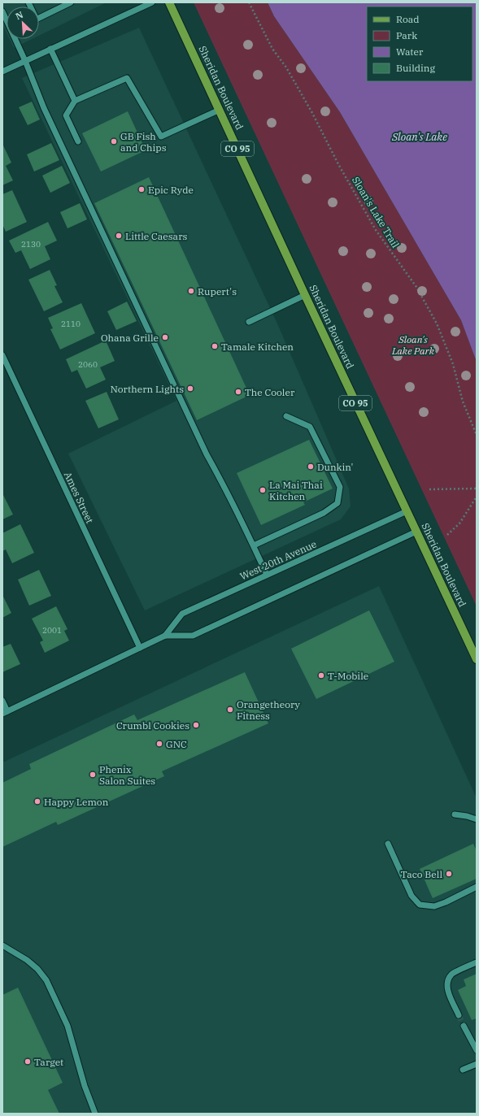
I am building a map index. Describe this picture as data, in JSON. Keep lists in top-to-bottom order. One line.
{"streets":{"main road":["Sheridan Boulevard","CO 95"],"street":["Ames Street","West 20th Avenue"],"path":["Sloan's Lake Trail"]},"crossings":[["Sheridan Boulevard","West 20th Avenue"],["Ames Street","West 20th Avenue"]],"water":["Sloan's Lake"],"parks":["Sloan's Lake Park"],"places":["GB Fish and Chips","Epic Ryde","Little Caesars","Rupert's","Ohana Grille","Tamale Kitchen","Northern Lights","The Cooler","Dunkin'","La Mai Thai Kitchen","T-Mobile","Orangetheory Fitness","Crumbl Cookies","GNC","Phenix Salon Suites","Happy Lemon","Taco Bell","Target"],"house_numbers":["2130","2110","2060","2001"],"legend":["Road","Park","Water","Building"],"north":"top left"}
